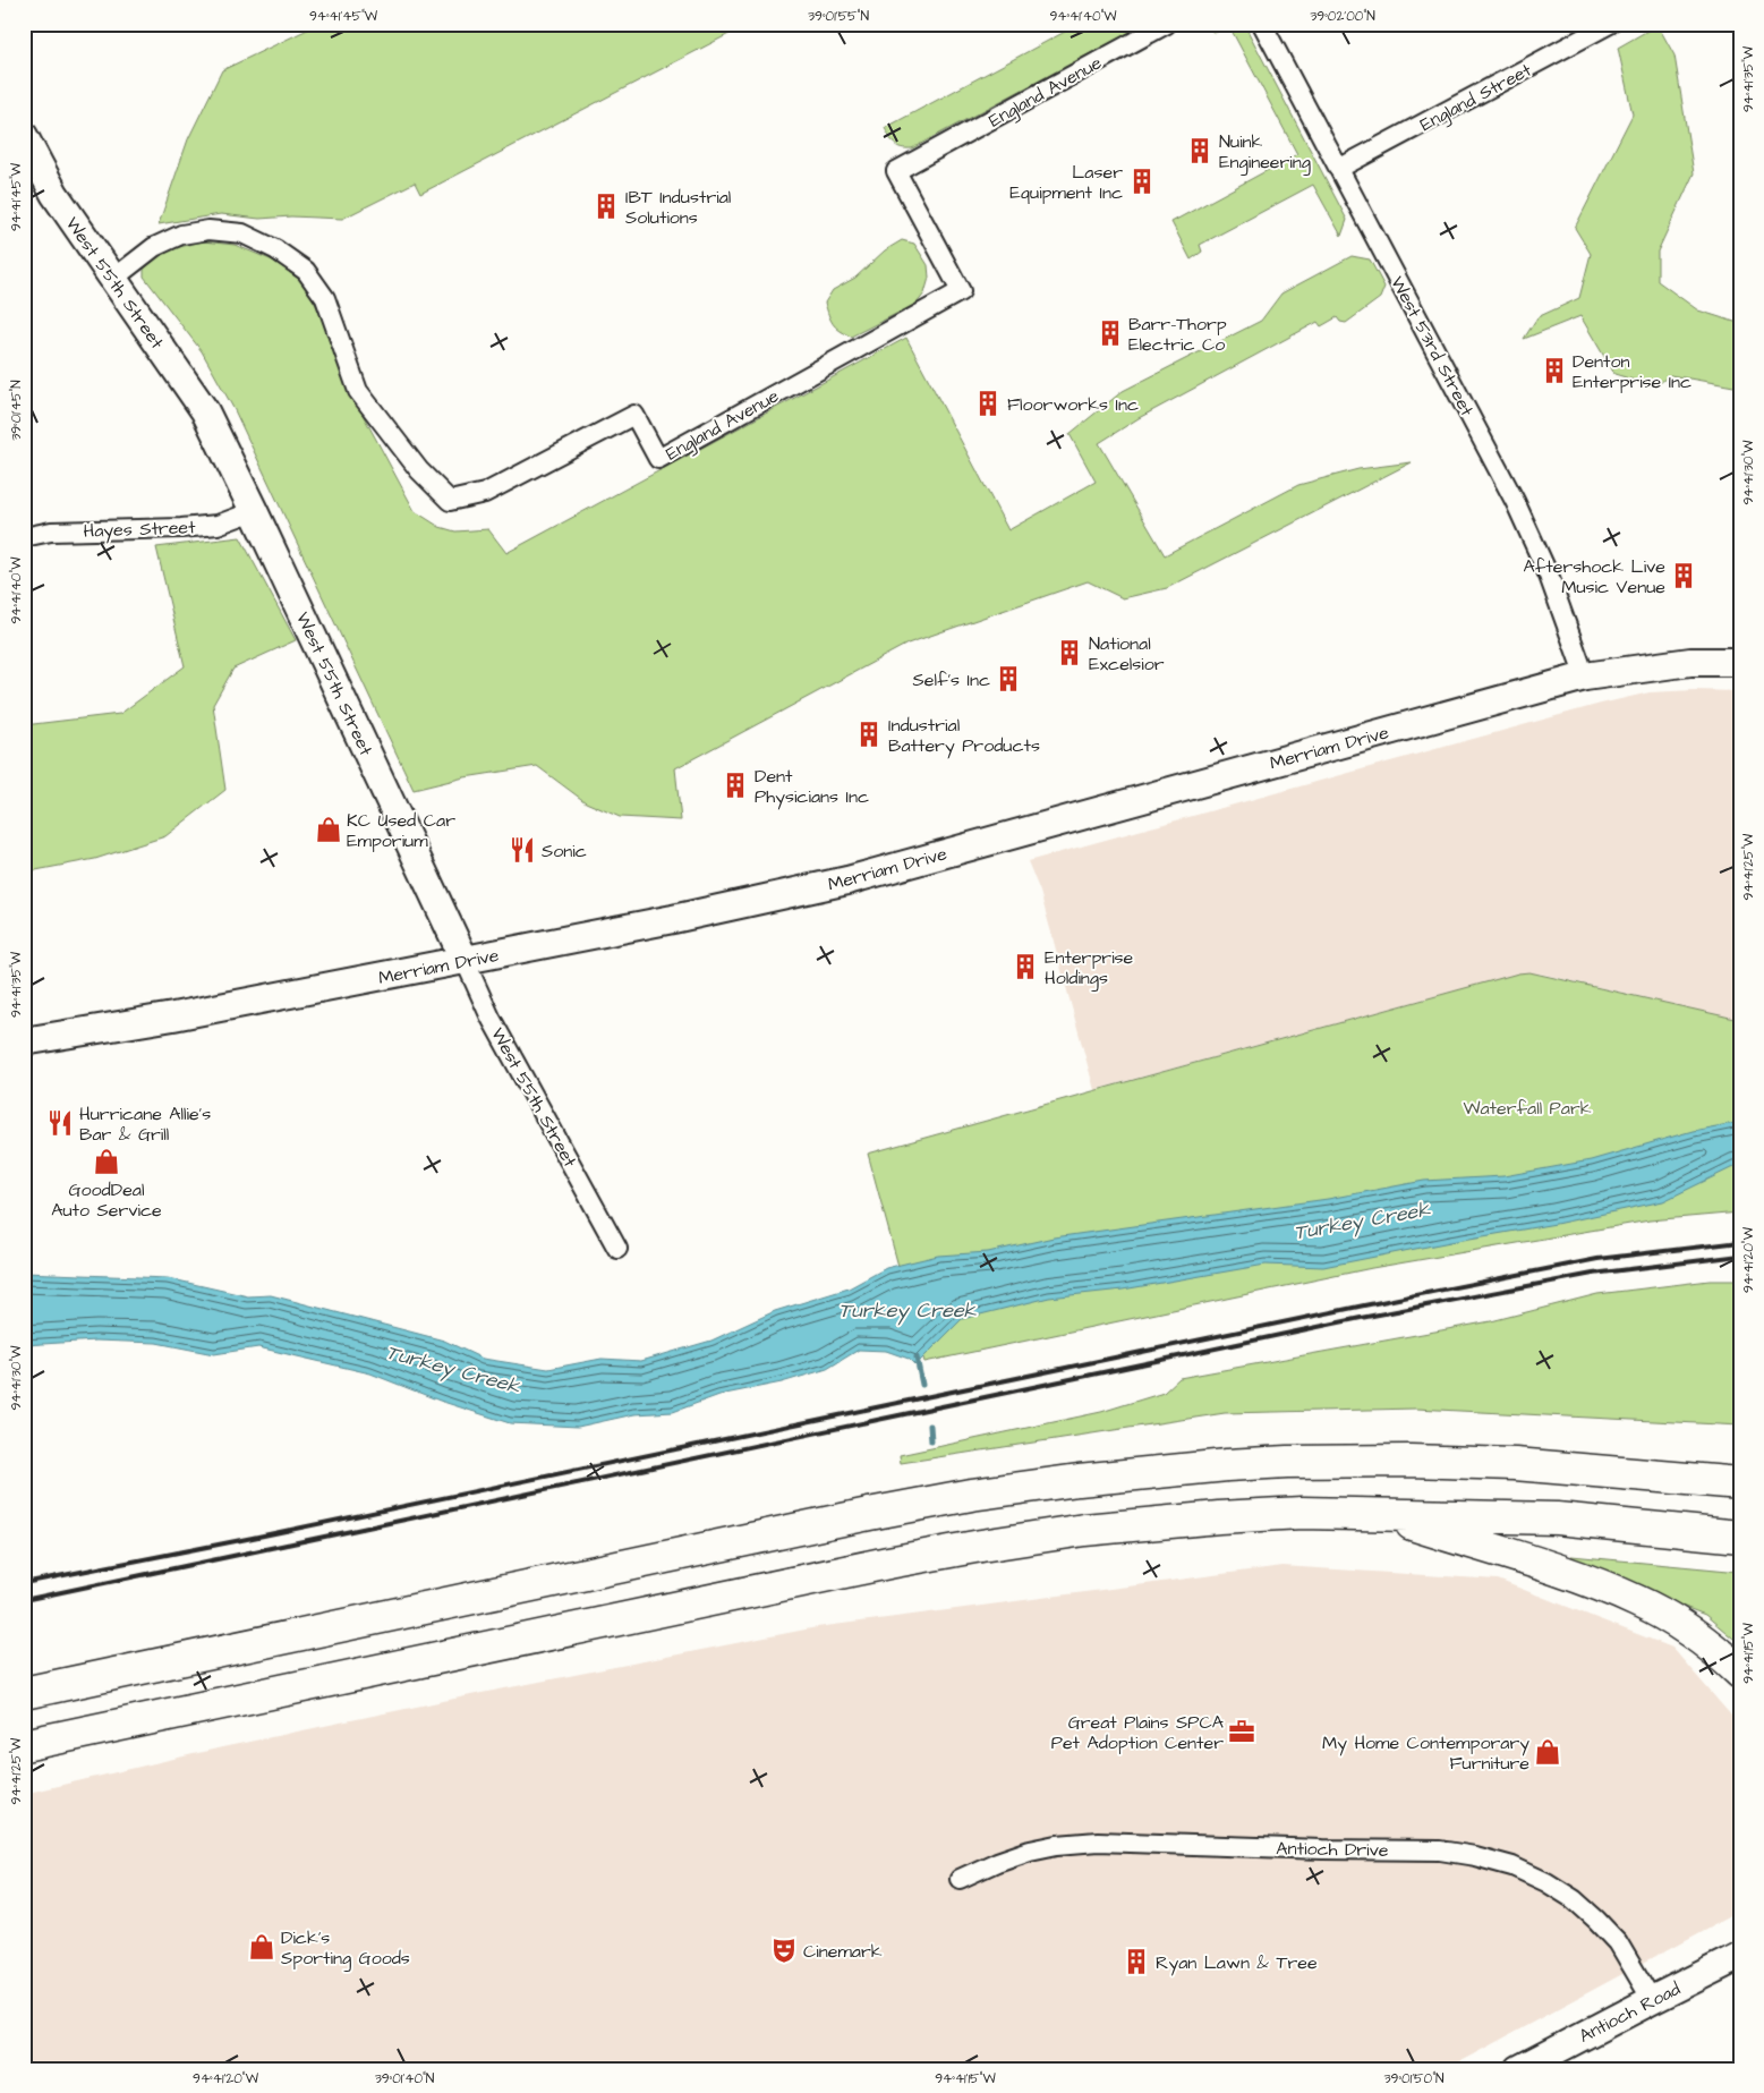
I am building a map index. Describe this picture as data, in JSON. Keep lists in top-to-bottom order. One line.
{"streets":{"main road":["West 55th Street","Merriam Drive","Antioch Road"],"street":["England Avenue","England Street","West 53rd Street","Hayes Street","Antioch Drive"]},"crossings":[["England Avenue","West 55th Street"],["England Street","West 53rd Street"],["West 55th Street","Hayes Street"],["West 55th Street","Merriam Drive"],["West 53rd Street","Merriam Drive"],["Antioch Drive","Antioch Road"]],"water":["Turkey Creek"],"parks":["Waterfall Park"],"places":{"building":["Nuink Engineering","Laser Equipment Inc","IBT Industrial Solutions","Barr-Thorp Electric Co","Denton Enterprise Inc","Floorworks Inc","Aftershock Live Music Venue","National Excelsior","Self's Inc","Industrial Battery Products","Dent Physicians Inc","Enterprise Holdings","Ryan Lawn & Tree"],"shop":["KC Used Car Emporium","GoodDeal Auto Service","My Home Contemporary Furniture","Dick's Sporting Goods"],"restaurant":["Sonic","Hurricane Allie's Bar & Grill"],"office":["Great Plains SPCA Pet Adoption Center"],"theatre":["Cinemark"]},"coordinates":["94°41'45\"W","39°01'55\"N","94°41'40\"W","39°02'00\"N","94°41'35\"W","39°01'45\"N","94°41'30\"W","94°41'25\"W","94°41'20\"W","94°41'15\"W","39°01'40\"N","39°01'50\"N"]}
